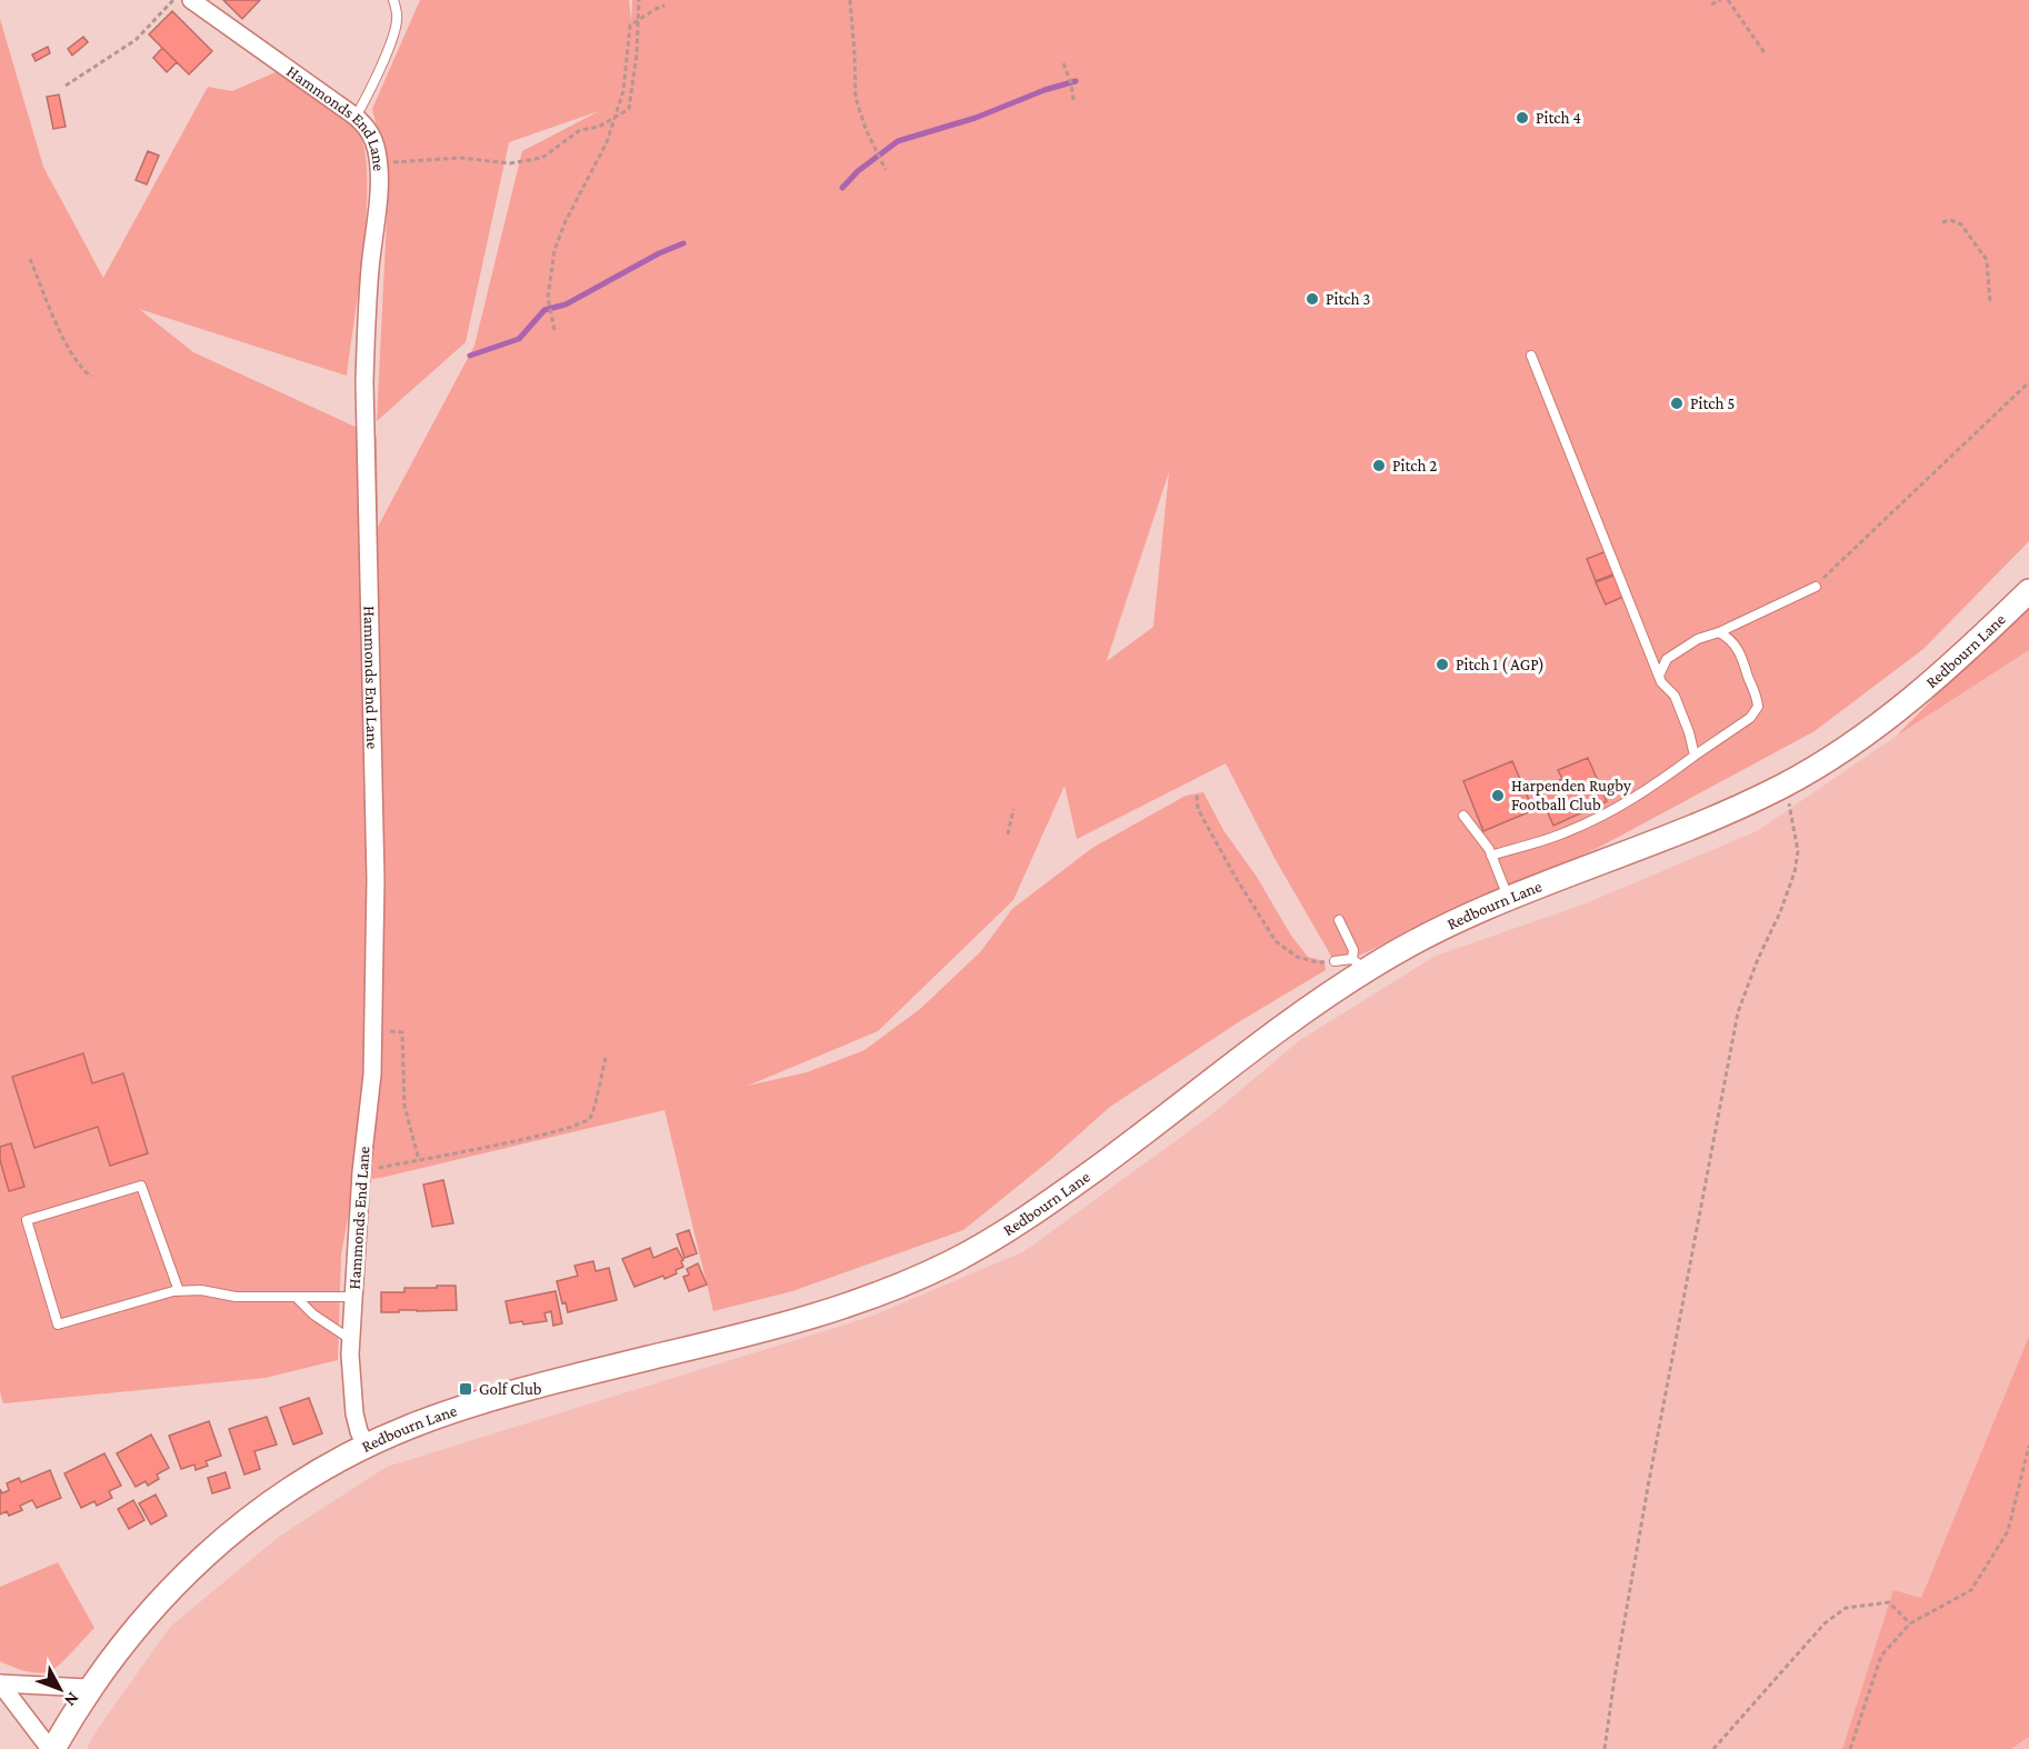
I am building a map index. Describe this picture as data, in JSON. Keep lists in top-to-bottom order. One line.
{"streets":{"main road":["Redbourn Lane"],"street":["Hammonds End Lane"]},"crossings":[["Hammonds End Lane","Redbourn Lane"]],"places":{"other":["Pitch 4","Pitch 3","Pitch 5","Pitch 2","Pitch 1 ( AGP)","Harpenden Rugby Football Club"],"transit":["Golf Club"]},"north":"bottom right"}
